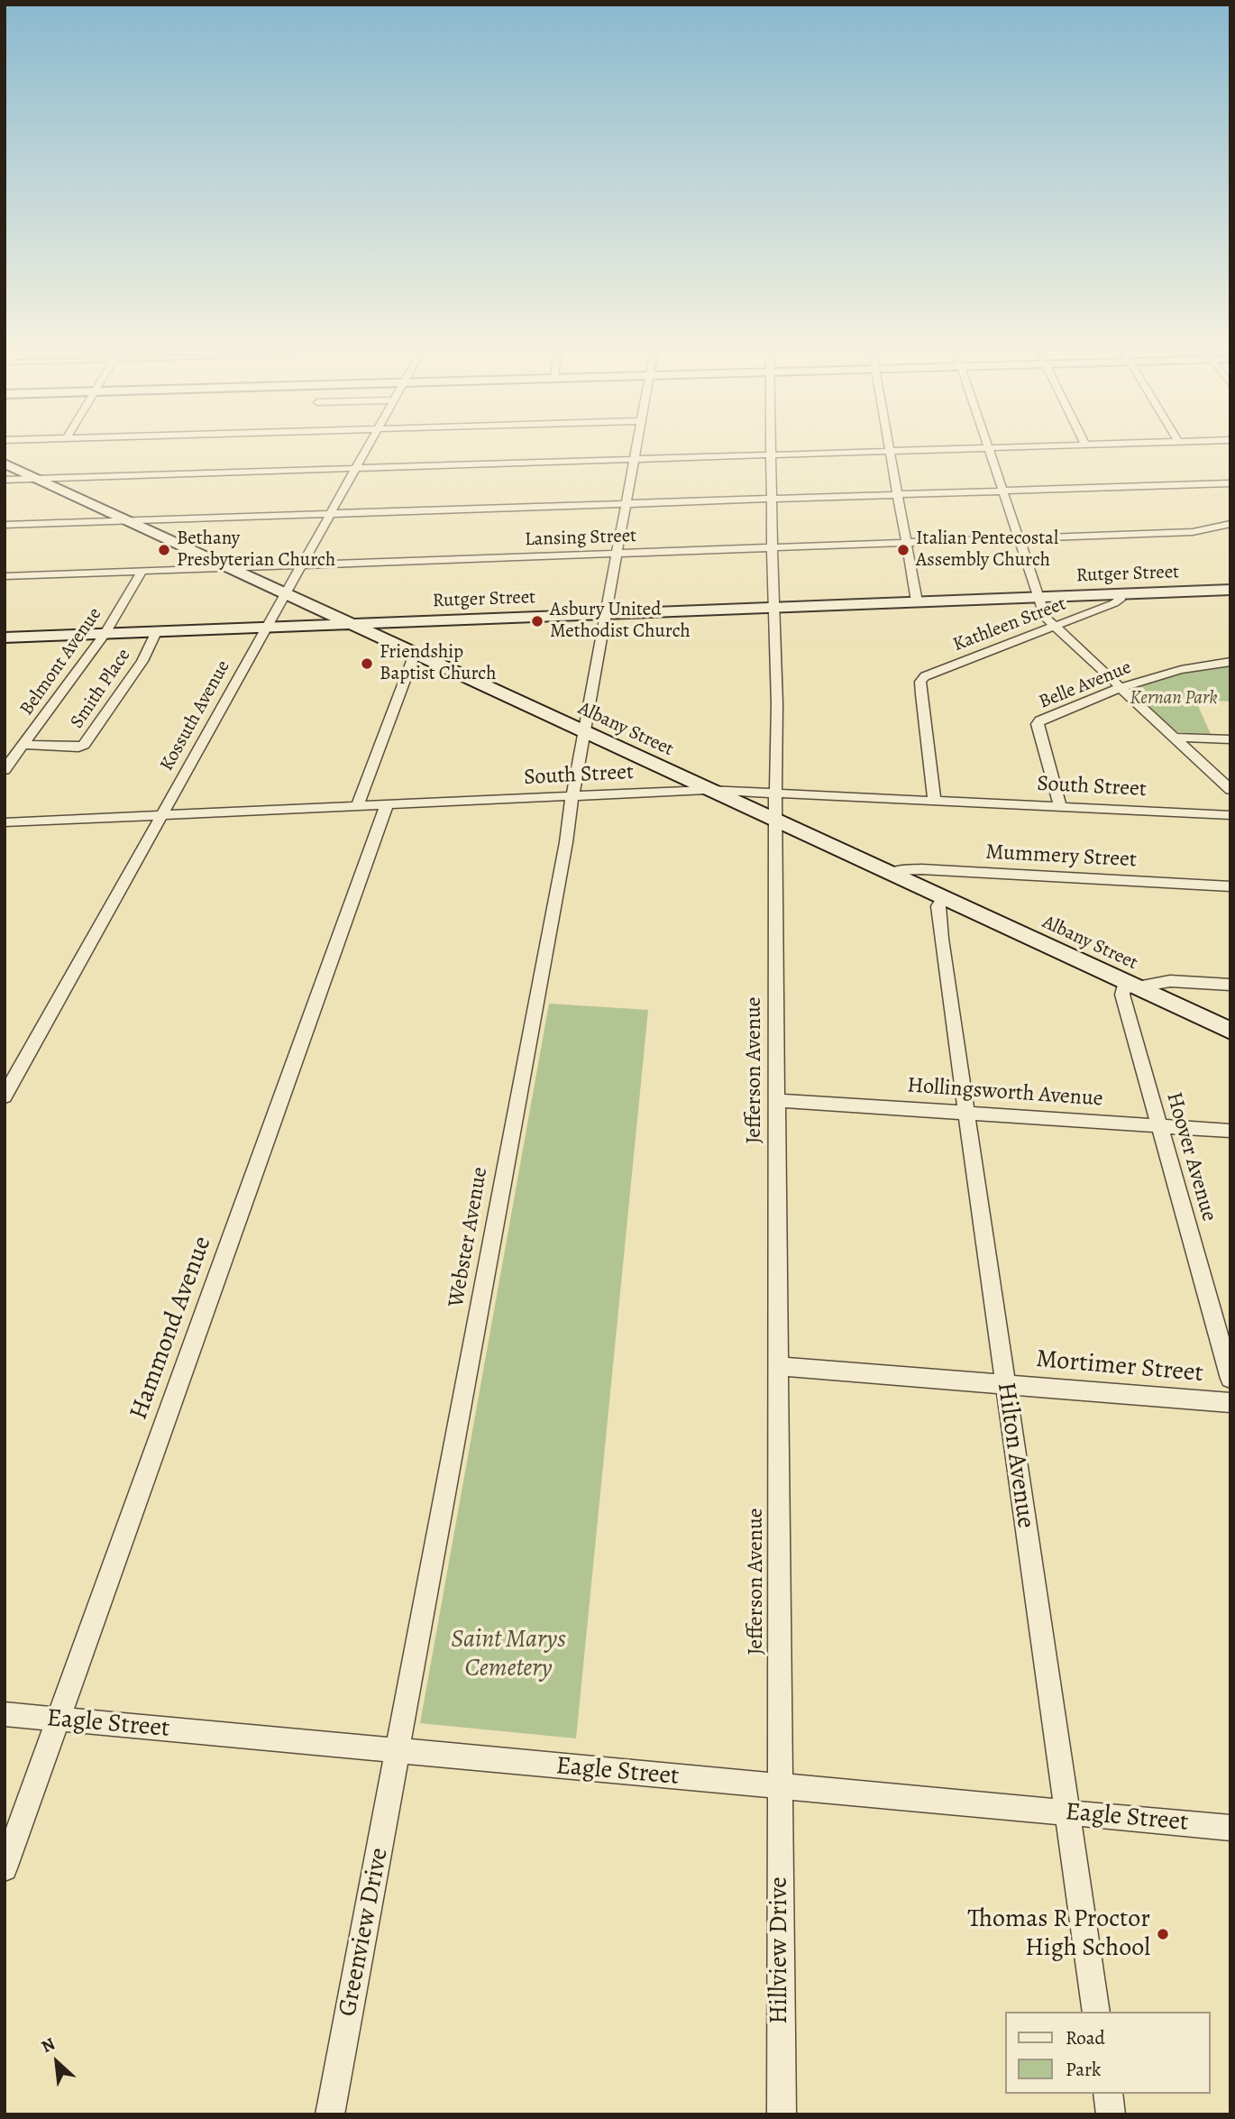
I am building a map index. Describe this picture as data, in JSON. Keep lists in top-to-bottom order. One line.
{"streets":{"street":["Lansing Street","Rutger Street","Kathleen Street","Belmont Avenue","Belle Avenue","Smith Place","Kossuth Avenue","Albany Street","South Street","Mummery Street","Jefferson Avenue","Hollingsworth Avenue","Hoover Avenue","Webster Avenue","Hammond Avenue","Mortimer Street","Hilton Avenue","Eagle Street","Greenview Drive","Hillview Drive"]},"crossings":[["Lansing Street","Belmont Avenue"],["Lansing Street","Kossuth Avenue"],["Lansing Street","Albany Street"],["Lansing Street","Jefferson Avenue"],["Lansing Street","Webster Avenue"],["Rutger Street","Kathleen Street"],["Rutger Street","Belmont Avenue"],["Rutger Street","Smith Place"],["Rutger Street","Kossuth Avenue"],["Rutger Street","Albany Street"],["Rutger Street","Jefferson Avenue"],["Rutger Street","Webster Avenue"],["Kathleen Street","South Street"],["Belmont Avenue","Smith Place"],["Belle Avenue","South Street"],["Kossuth Avenue","Albany Street"],["Kossuth Avenue","South Street"],["Albany Street","South Street"],["Albany Street","Mummery Street"],["Albany Street","Jefferson Avenue"],["Albany Street","Hoover Avenue"],["Albany Street","Webster Avenue"],["Albany Street","Hilton Avenue"],["South Street","Jefferson Avenue"],["South Street","Webster Avenue"],["South Street","Hammond Avenue"],["Jefferson Avenue","Hollingsworth Avenue"],["Jefferson Avenue","Mortimer Street"],["Jefferson Avenue","Eagle Street"],["Jefferson Avenue","Hillview Drive"],["Hollingsworth Avenue","Hoover Avenue"],["Hollingsworth Avenue","Hilton Avenue"],["Webster Avenue","Eagle Street"],["Webster Avenue","Greenview Drive"],["Hammond Avenue","Eagle Street"],["Mortimer Street","Hilton Avenue"],["Hilton Avenue","Eagle Street"],["Eagle Street","Greenview Drive"],["Eagle Street","Hillview Drive"]],"parks":["Kernan Park","Saint Marys Cemetery"],"places":["Bethany Presbyterian Church","Italian Pentecostal Assembly Church","Asbury United Methodist Church","Friendship Baptist Church","Thomas R Proctor High School"],"legend":["Road","Park"],"north":"top left"}
